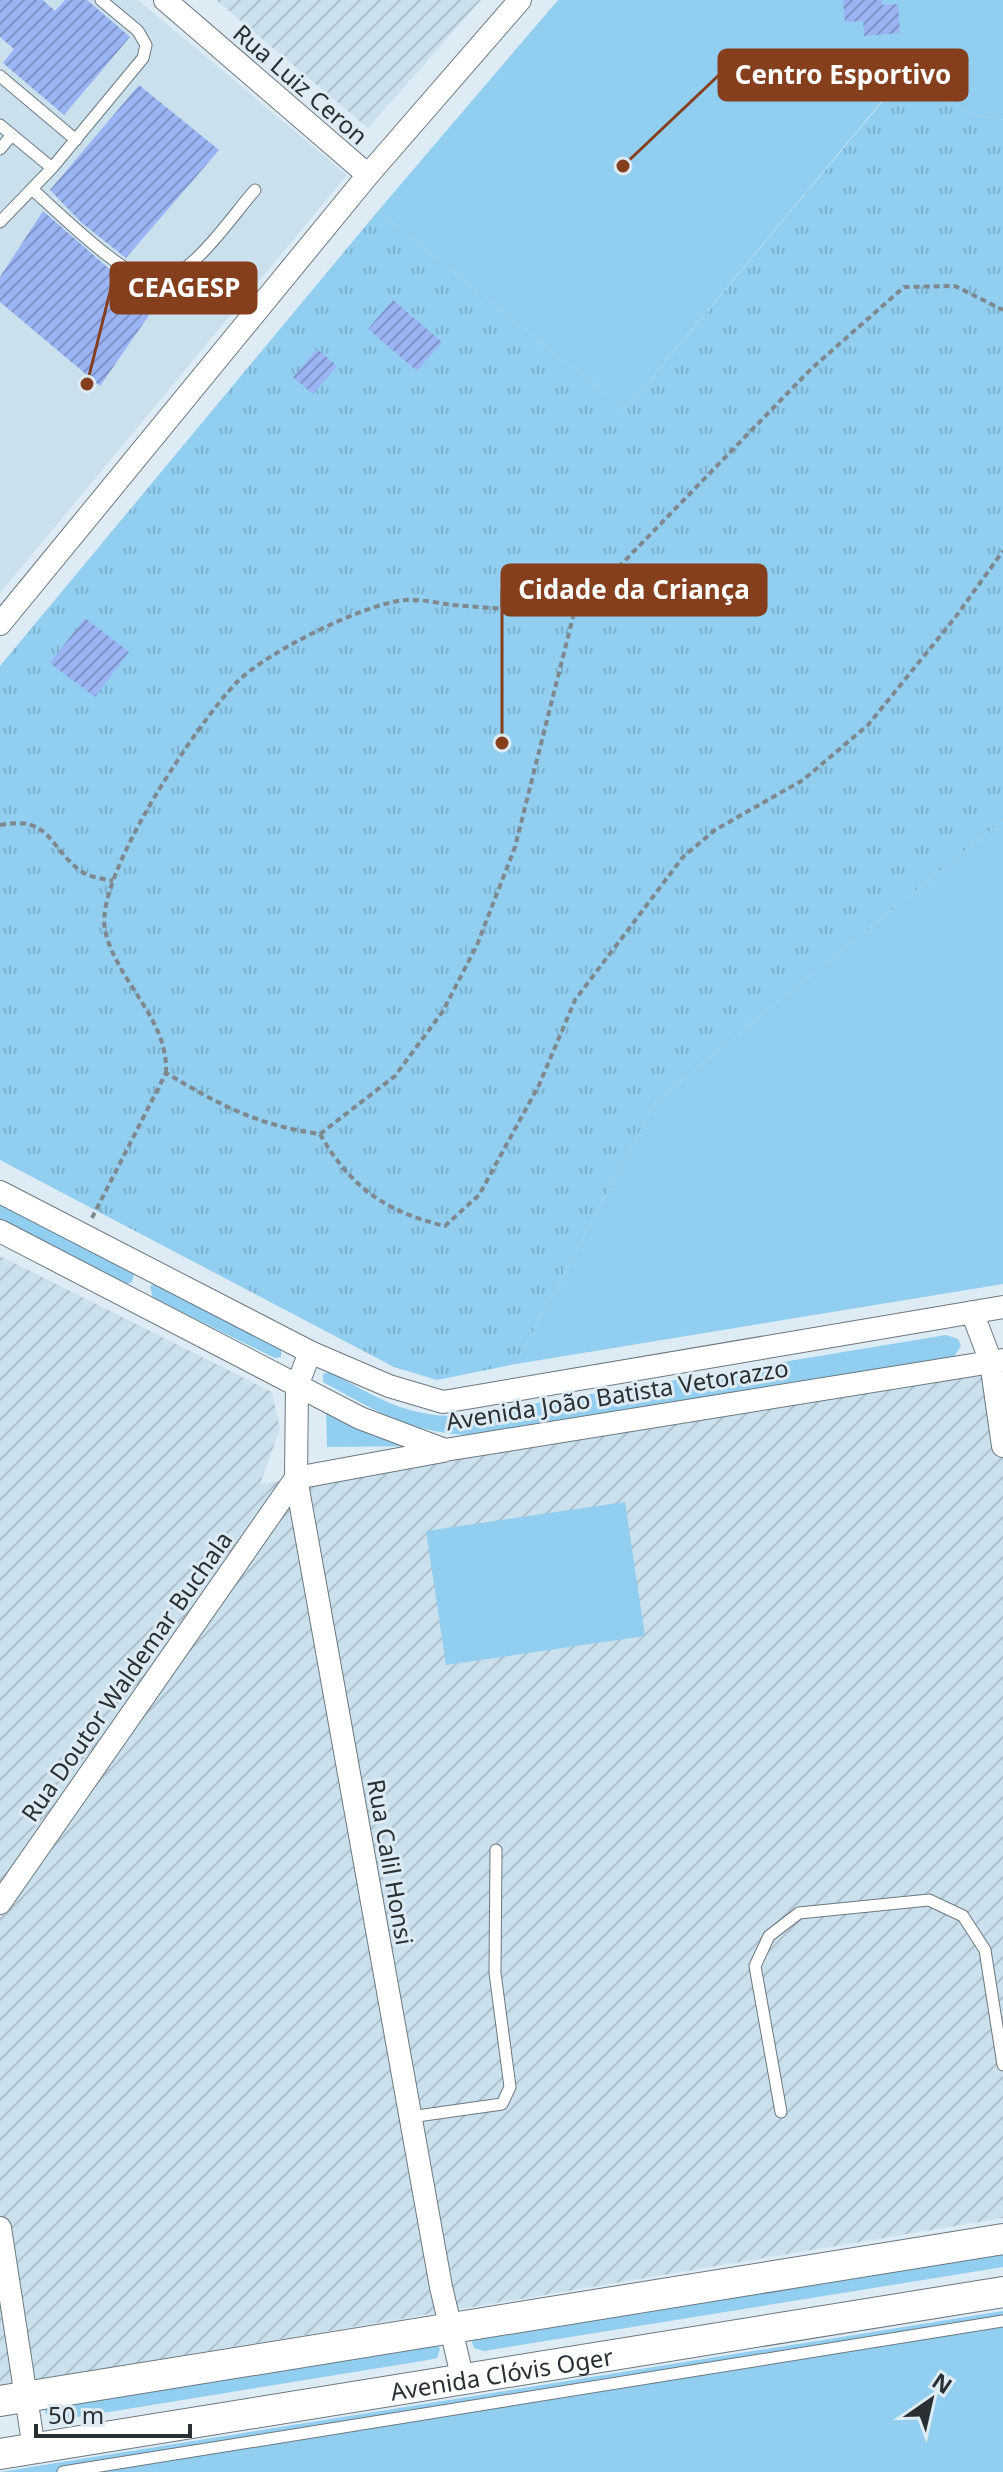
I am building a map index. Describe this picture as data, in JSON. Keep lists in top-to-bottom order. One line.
{"streets":{"main road":["Avenida Clóvis Oger"],"street":["Rua Luiz Ceron","Avenida João Batista Vetorazzo","Rua Doutor Waldemar Buchala","Rua Calil Honsi"]},"crossings":[["Avenida João Batista Vetorazzo","Rua Calil Honsi"],["Rua Doutor Waldemar Buchala","Rua Calil Honsi"],["Rua Calil Honsi","Avenida Clóvis Oger"]],"places":["Centro Esportivo","CEAGESP","Cidade da Criança"],"scale_bar":"50 m","north":"top right"}
